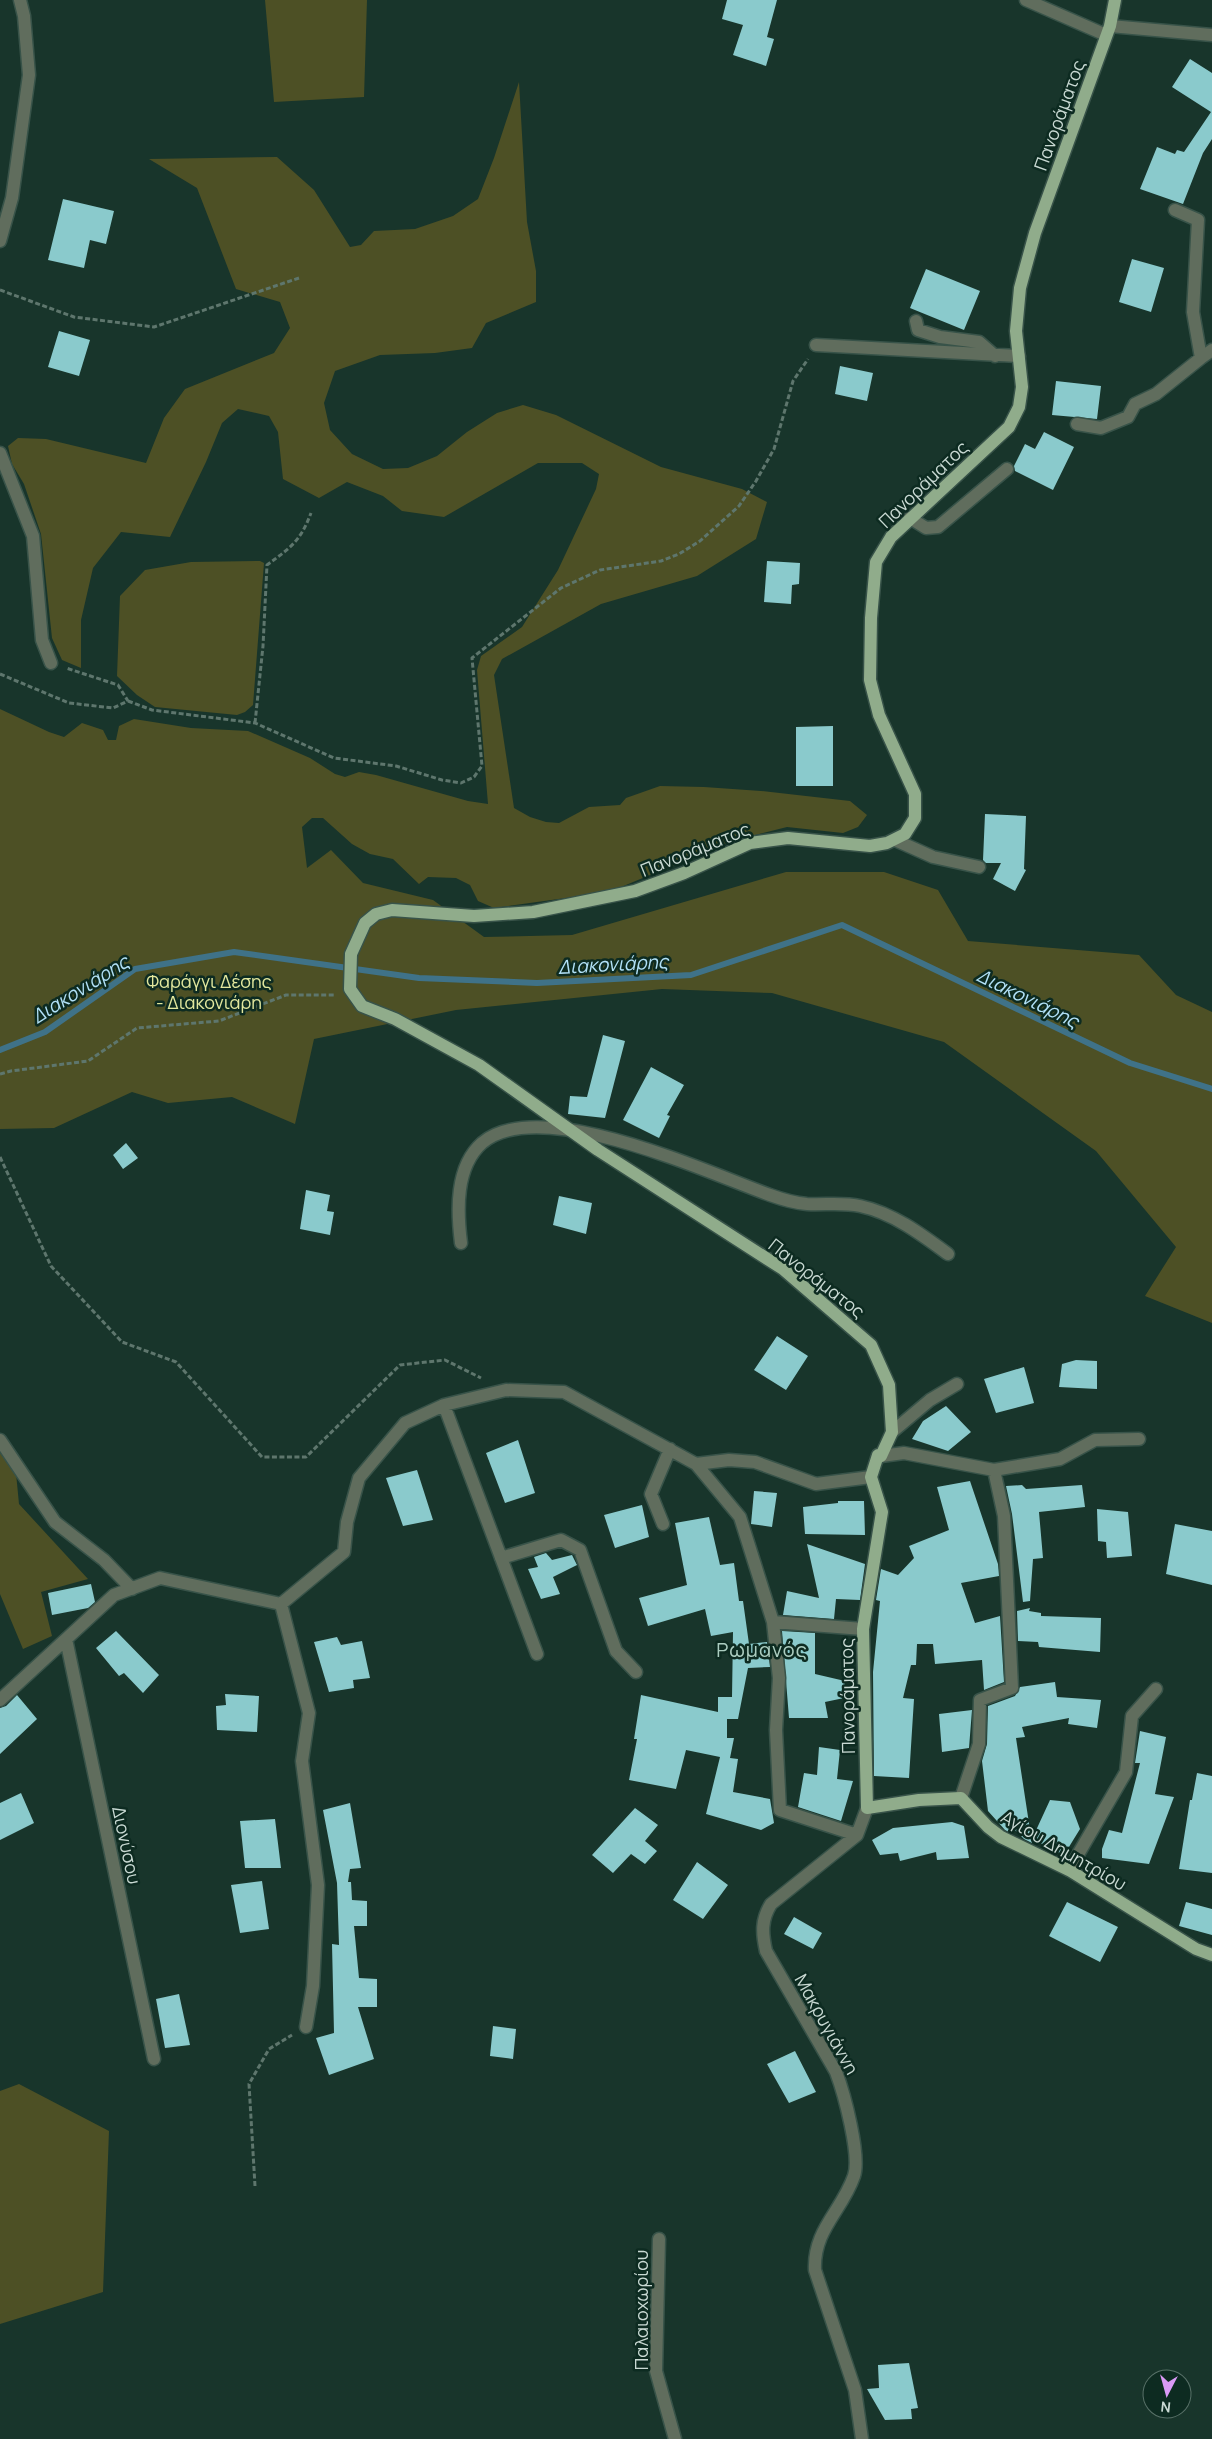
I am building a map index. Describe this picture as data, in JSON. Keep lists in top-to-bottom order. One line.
{"streets":{"main road":["Πανοράματος","Αγίου Δημητρίου"],"street":["Διονύσου","Μακρυγιάννη","Παλαιοχωρίου"]},"districts":["Ρωμανός"],"water":["Διακονιάρης"],"parks":["Φαράγγι Δέσης - Διακονιάρη"],"north":"bottom"}
